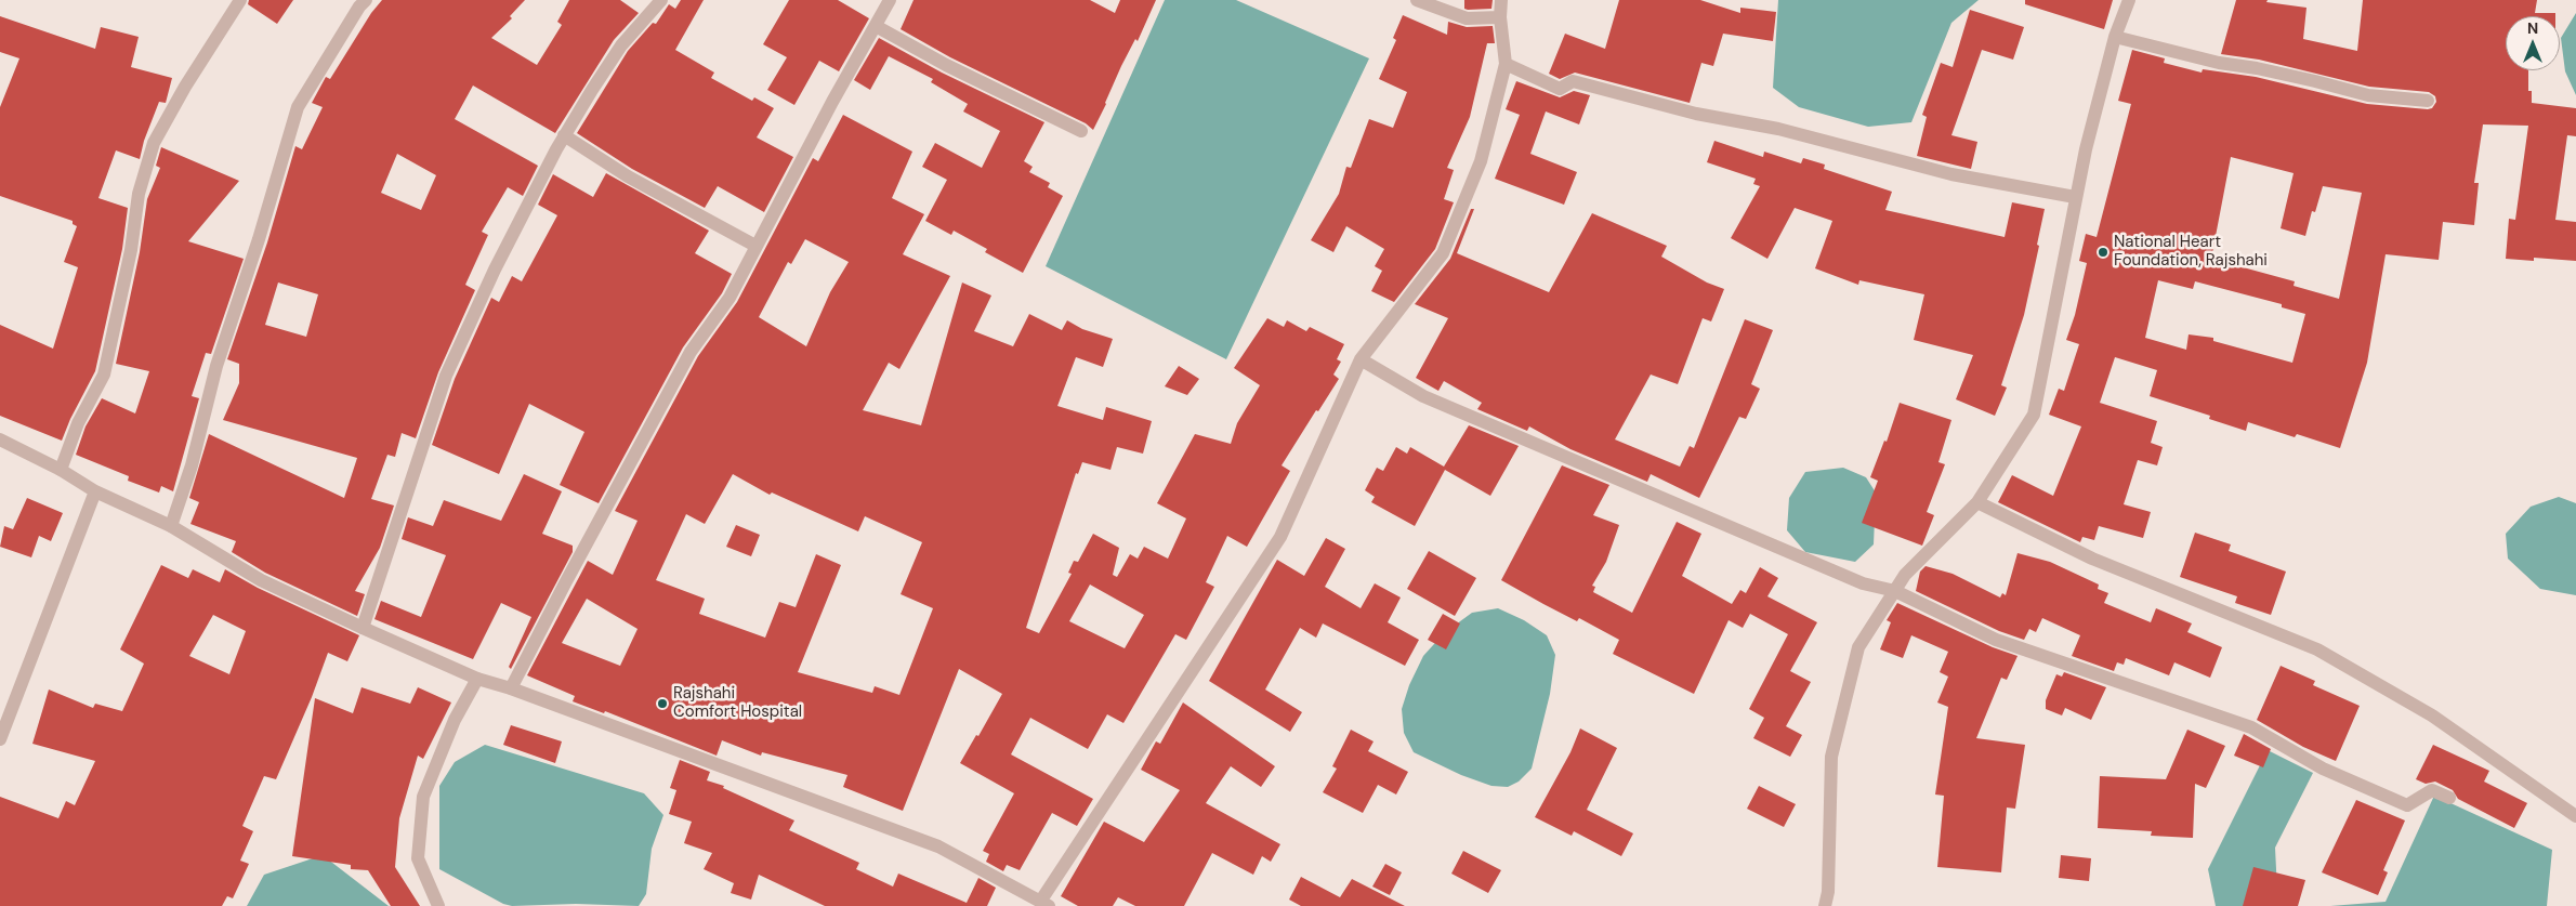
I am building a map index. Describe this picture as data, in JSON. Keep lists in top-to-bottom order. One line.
{"places":["National Heart Foundation, Rajshahi","Rajshahi Comfort Hospital"],"north":"top"}
